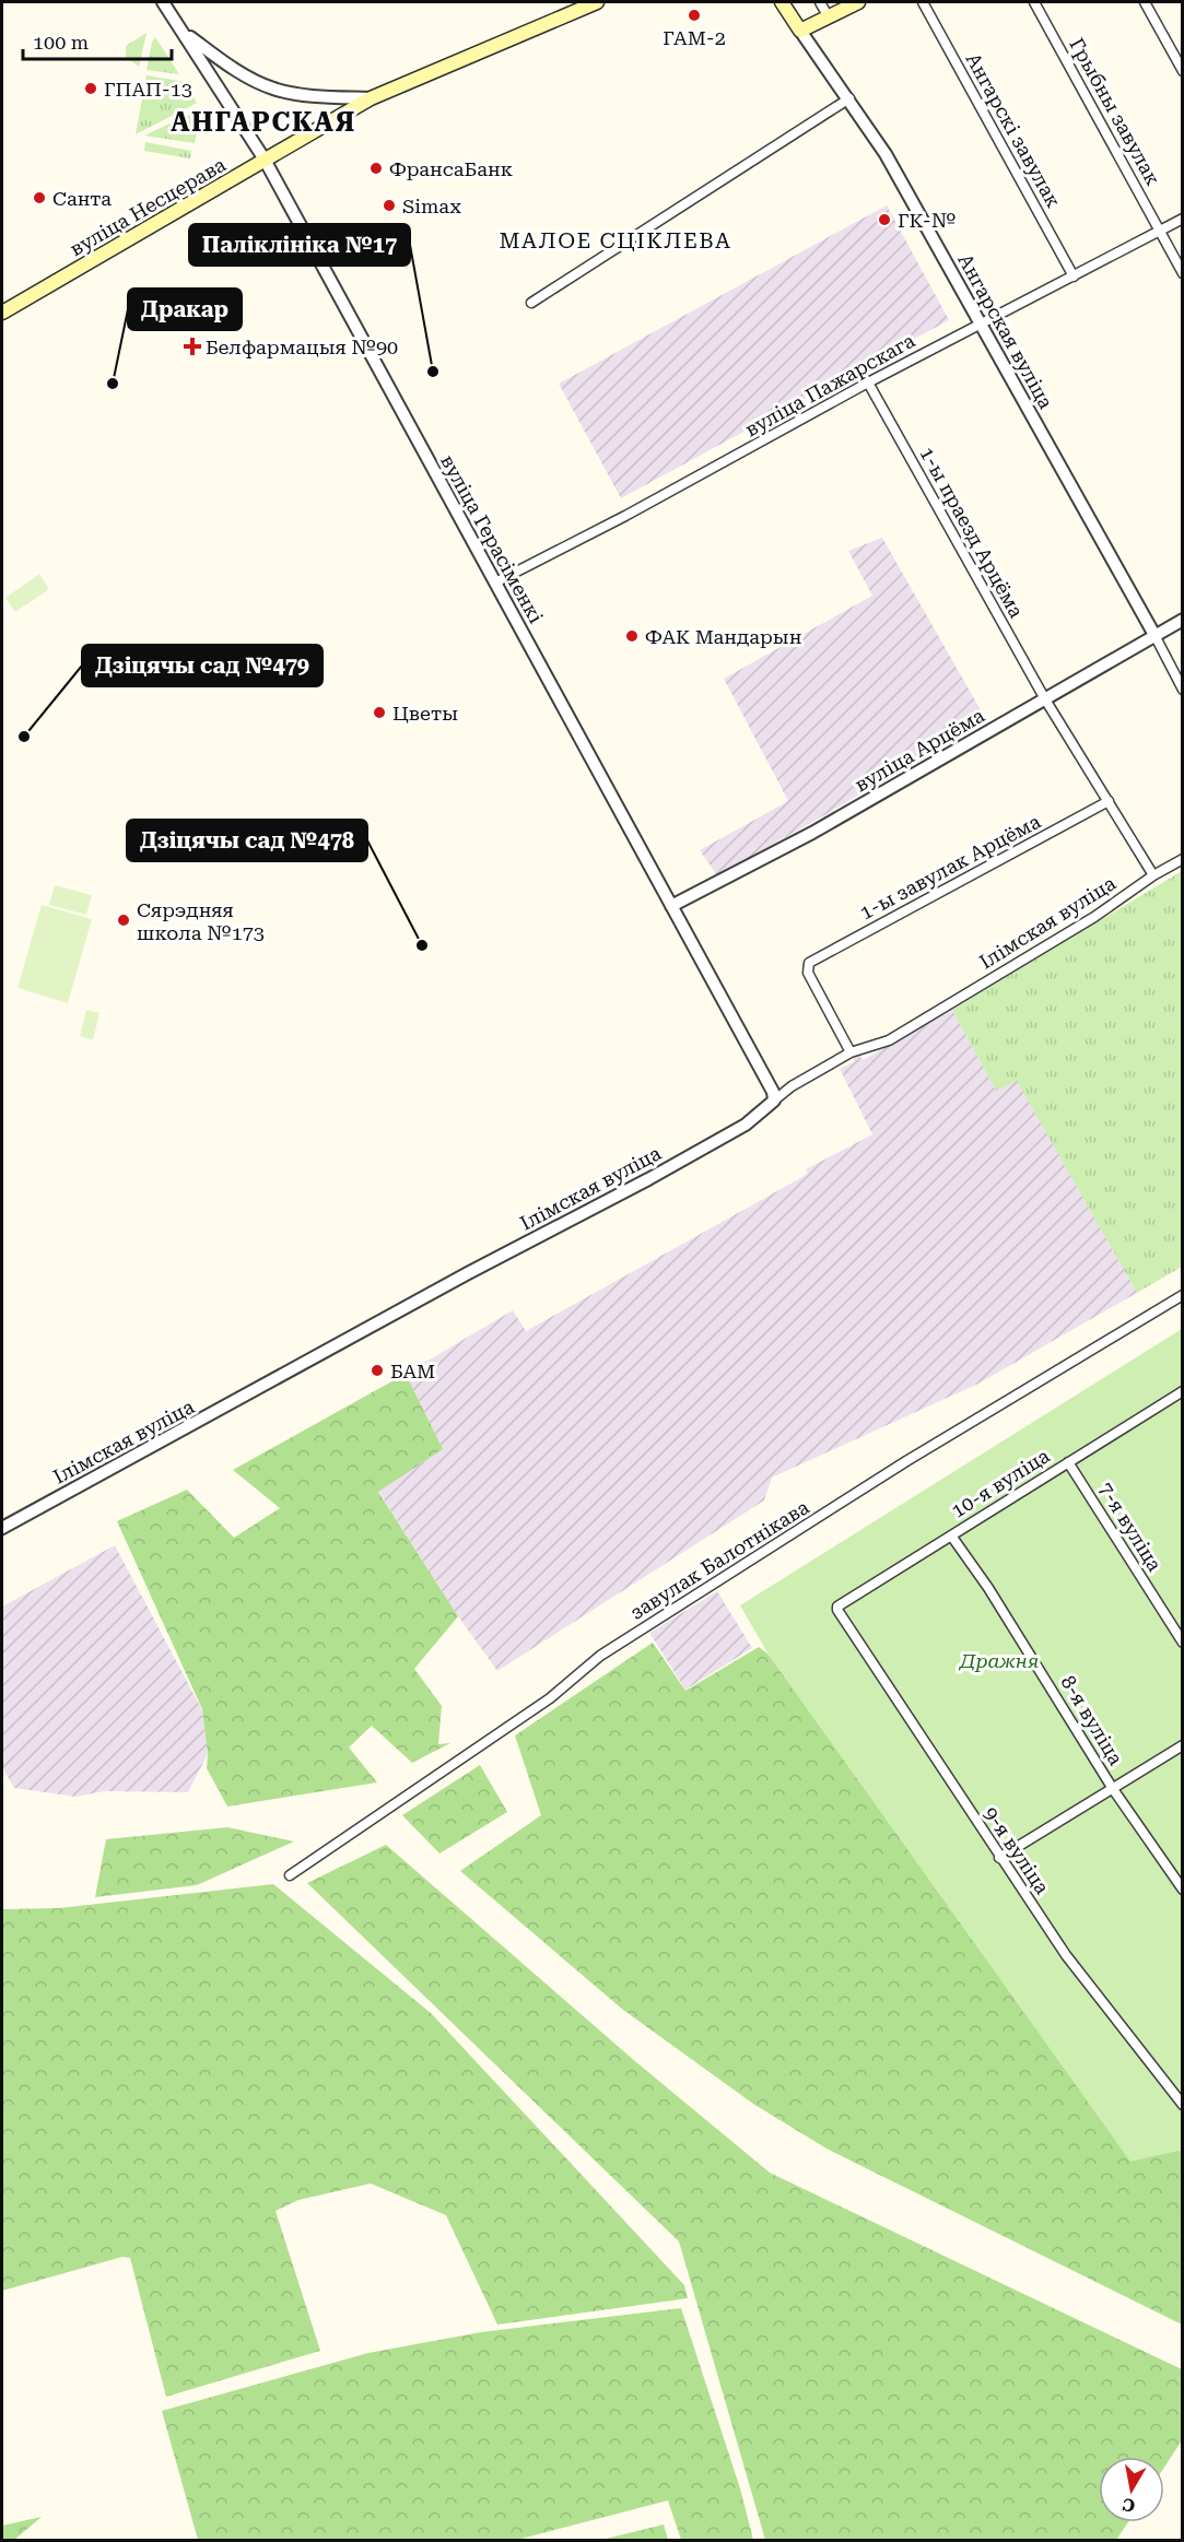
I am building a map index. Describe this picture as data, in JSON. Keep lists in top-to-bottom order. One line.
{"streets":{"main road":["вуліца Несцерава","Ангарская вуліца"],"street":["Грыбны завулак","Ангарскі завулак","вуліца Пажарскага","1-ы праезд Арцёма","вуліца Герасіменкі","вуліца Арцёма","1-ы завулак Арцёма","Ілімская вуліца","10-я вуліца","7-я вуліца","завулак Балотнікава","8-я вуліца","9-я вуліца"]},"crossings":[["Грыбны завулак","вуліца Пажарскага"],["Ангарскі завулак","вуліца Пажарскага"],["вуліца Несцерава","вуліца Герасіменкі"],["Ангарская вуліца","вуліца Пажарскага"],["Ангарская вуліца","вуліца Арцёма"],["вуліца Пажарскага","1-ы праезд Арцёма"],["вуліца Пажарскага","вуліца Герасіменкі"],["1-ы праезд Арцёма","вуліца Арцёма"],["вуліца Герасіменкі","вуліца Арцёма"],["вуліца Герасіменкі","Ілімская вуліца"],["1-ы завулак Арцёма","Ілімская вуліца"],["10-я вуліца","7-я вуліца"],["10-я вуліца","8-я вуліца"],["10-я вуліца","9-я вуліца"]],"districts":["АНГАРСКАЯ","МАЛОЕ СЦІКЛЕВА"],"parks":["Дражня"],"places":{"other":["ГАМ-2","ГПАП-13","ФрансаБанк","Санта","Simax","ГК-№","Паліклініка №17","Дракар","ФАК Мандарын","Цветы","Дзіцячы сад №479","Сярэдняя школа №173","Дзіцячы сад №478","БАМ"],"health":["Белфармацыя №90"]},"scale_bar":"100 m","north":"bottom"}
